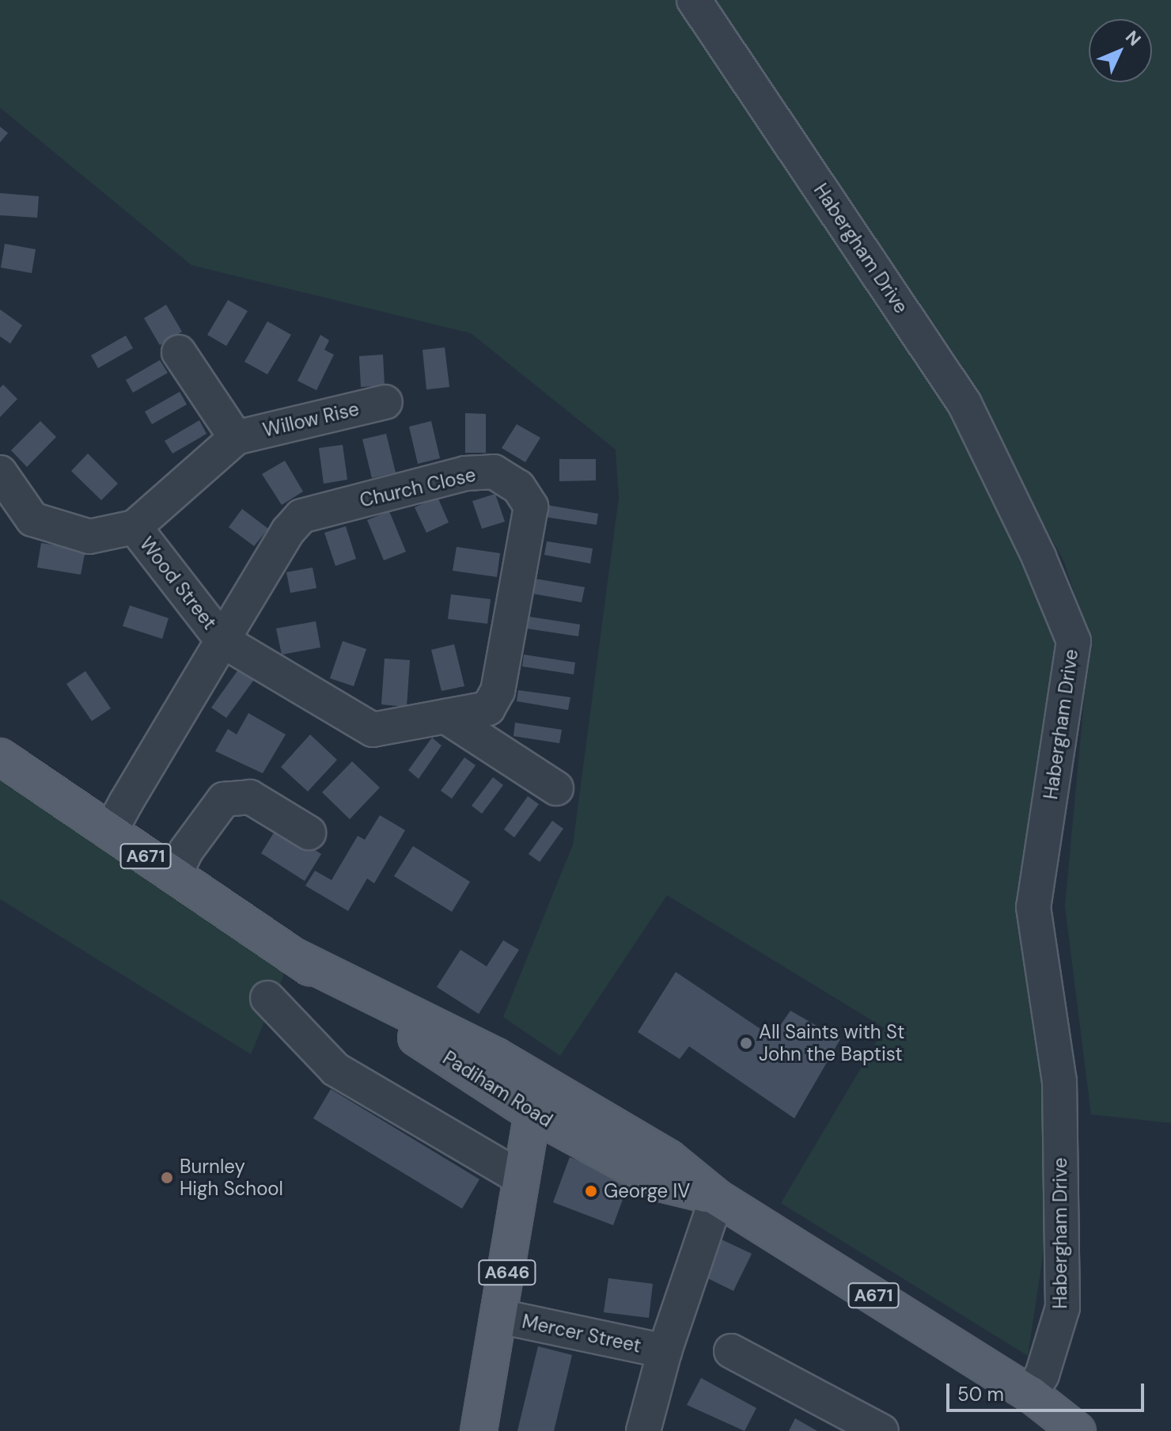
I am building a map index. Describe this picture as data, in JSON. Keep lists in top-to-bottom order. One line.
{"streets":{"main road":["A671","Padiham Road","A646"],"street":["Habergham Drive","Willow Rise","Church Close","Wood Street","Mercer Street"]},"crossings":[["Habergham Drive","Padiham Road"],["Willow Rise","Wood Street"],["Church Close","Wood Street"],["Church Close","Padiham Road"],["Padiham Road","A646"],["A646","Mercer Street"]],"places":["All Saints with St John the Baptist","Burnley High School","George IV"],"scale_bar":"50 m","north":"top right"}
